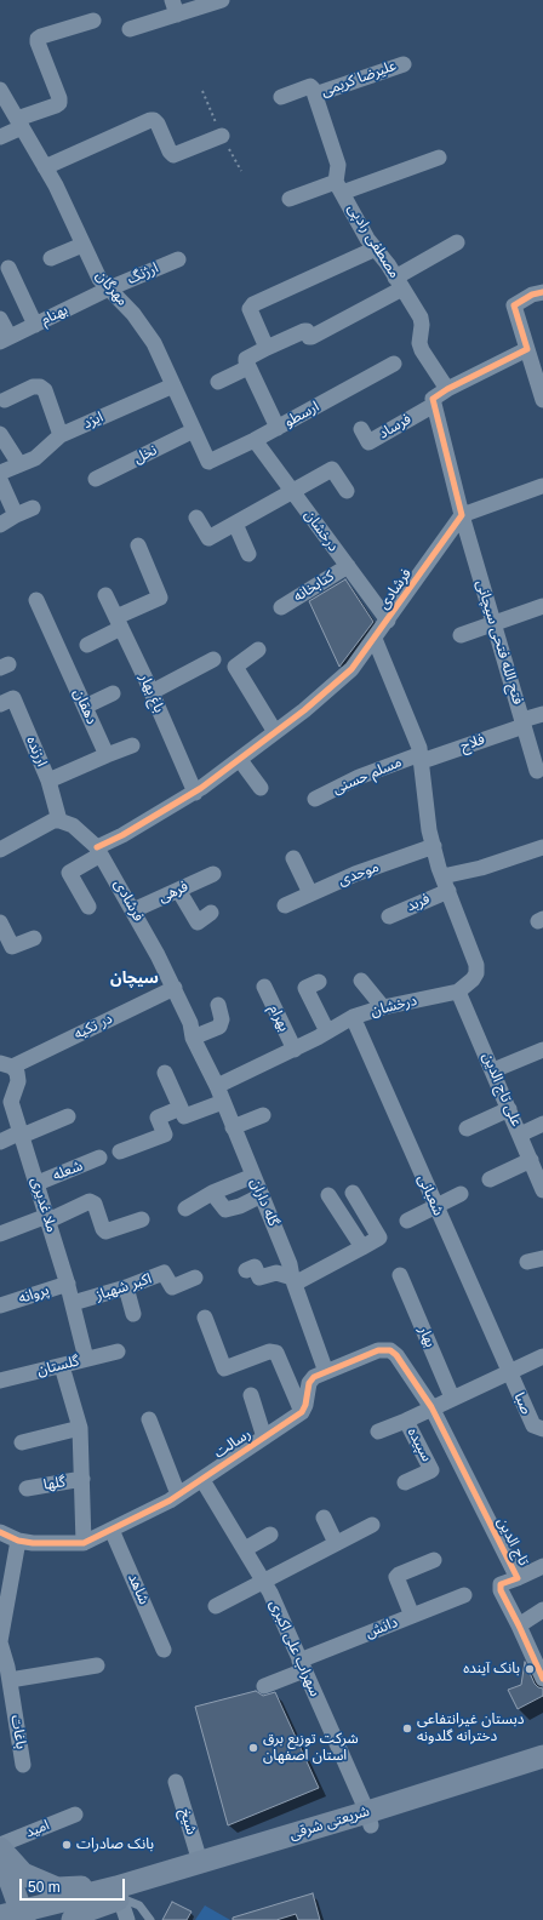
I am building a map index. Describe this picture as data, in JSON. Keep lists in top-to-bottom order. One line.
{"streets":{"main road":["شریعتی شرقی"],"street":["علیرضا کریمی","مصطفی رادپی","ارژنگ","مهرگان","بهنام","ارسطو","ایزد","فرساد","نخل","درخشان","کتابخانه","فرشادی","فتح الله فتحی سیچانی","باغ بهار","دهقان","فلاح","ارزنده","مسلم حسنی","موحدی","فرهی","فربد","بهرام","در تکیه","علی تاج الدین","شعله","شعبانی","گله داران","ملا غدیری","اکبر شهباز","پروانه","بهار","گلستان","صبا","رسالت","سپیده","گلها","تاج الدین","شاهد","دانش","سهراب علی اکبری","باغات","شیخ","امید"]},"crossings":[["علیرضا کریمی","مصطفی رادپی"],["ارژنگ","مهرگان"],["ارژنگ","بهنام"],["مهرگان","بهنام"],["مهرگان","ارسطو"],["مهرگان","ایزد"],["مهرگان","نخل"],["ارسطو","درخشان"],["درخشان","کتابخانه"],["درخشان","فرشادی"],["درخشان","بهرام"],["درخشان","علی تاج الدین"],["درخشان","شعبانی"],["درخشان","گله داران"],["فرشادی","فتح الله فتحی سیچانی"],["فرشادی","باغ بهار"],["فرشادی","ارزنده"],["فرشادی","فرهی"],["فرشادی","در تکیه"],["فرشادی","گله داران"],["فتح الله فتحی سیچانی","فلاح"],["فلاح","مسلم حسنی"],["در تکیه","گله داران"],["در تکیه","ملا غدیری"],["شعله","ملا غدیری"],["شعبانی","صبا"],["ملا غدیری","اکبر شهباز"],["ملا غدیری","پروانه"],["ملا غدیری","گلستان"],["رسالت","شاهد"],["رسالت","سهراب علی اکبری"],["رسالت","باغات"],["سپیده","تاج الدین"],["دانش","سهراب علی اکبری"],["سهراب علی اکبری","شریعتی شرقی"],["شیخ","شریعتی شرقی"]],"districts":["سیچان"],"places":["بانک آینده","دبستان غیرانتفاعی دخترانه گلدونه","شرکت توزیع برق استان اصفهان","بانک صادرات"],"scale_bar":"50 m"}
